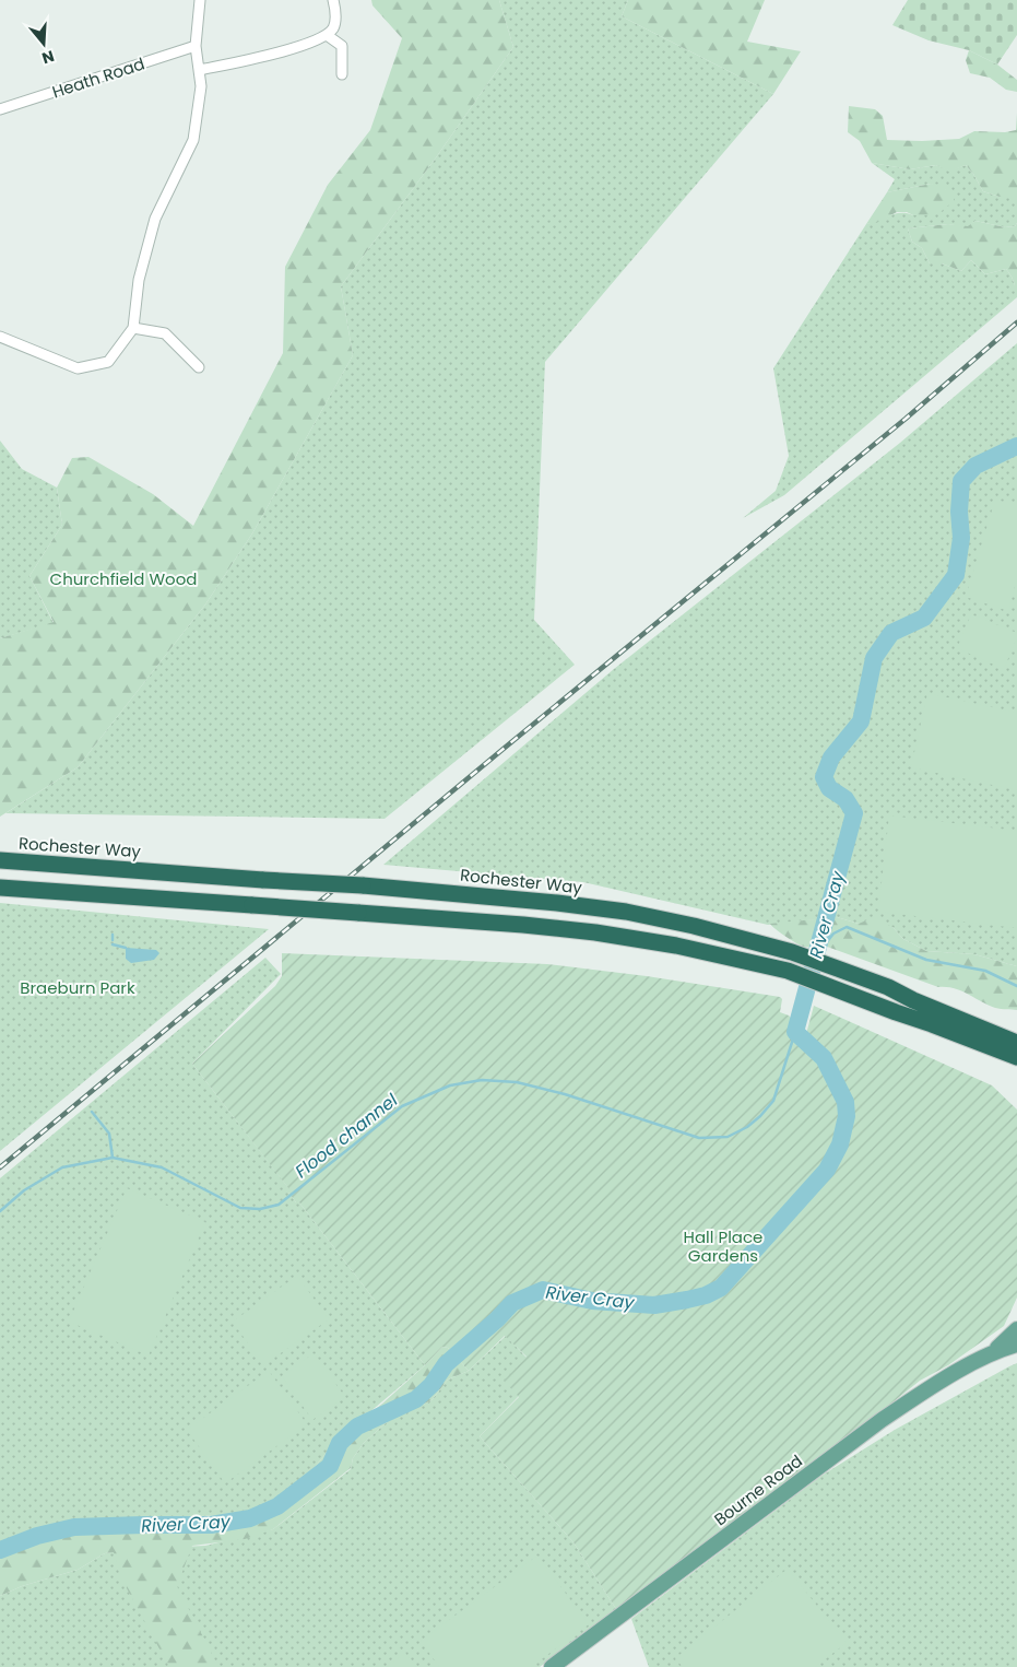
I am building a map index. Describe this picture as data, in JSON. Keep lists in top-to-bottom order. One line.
{"streets":{"highway":["Rochester Way"],"main road":["Bourne Road"],"street":["Heath Road"]},"water":["River Cray","Flood channel"],"parks":["Churchfield Wood","Braeburn Park","Hall Place Gardens"],"north":"bottom"}
